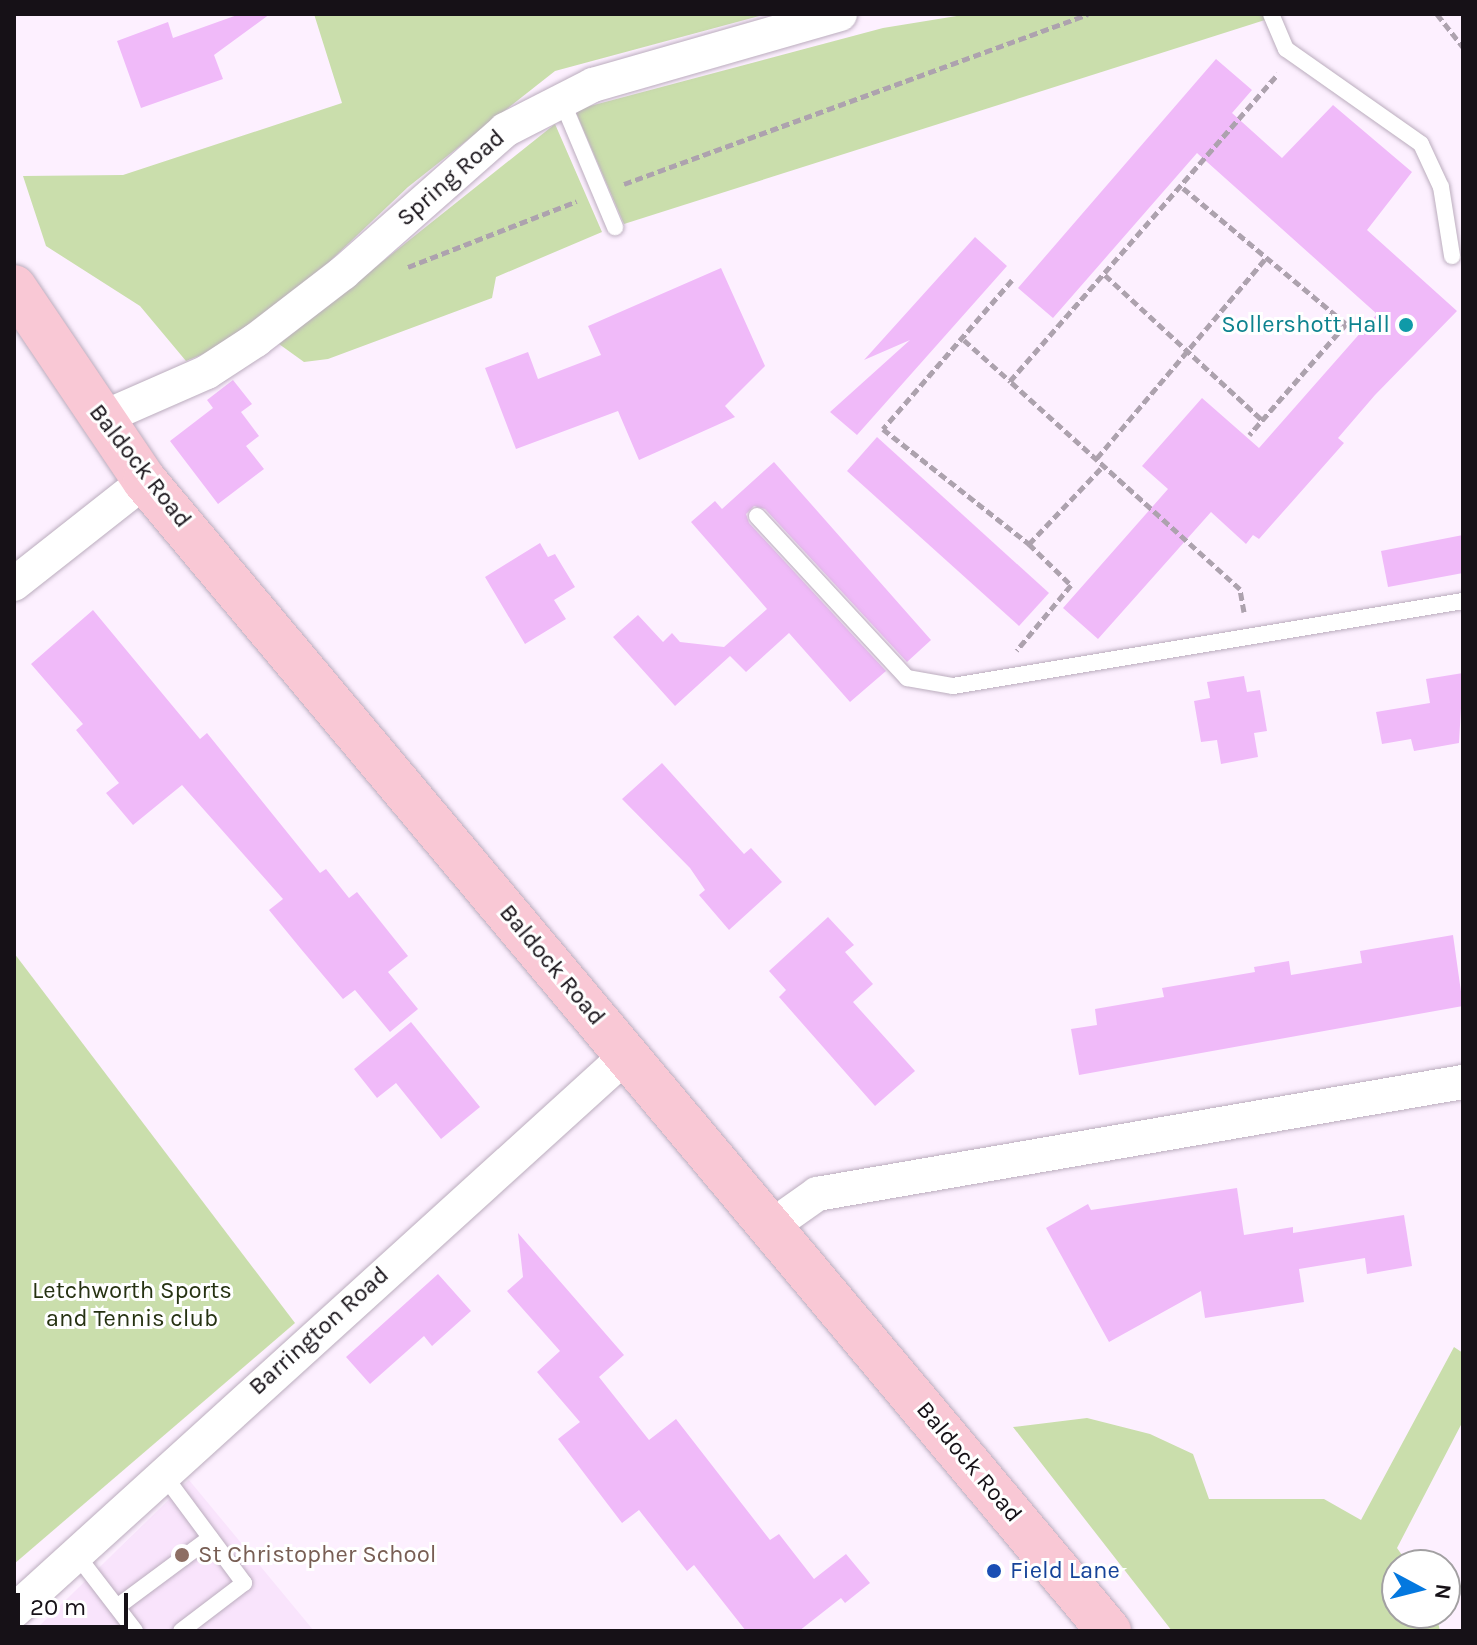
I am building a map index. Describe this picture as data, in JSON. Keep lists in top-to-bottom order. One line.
{"streets":{"main road":["Baldock Road"],"street":["Spring Road","Barrington Road"]},"crossings":[["Spring Road","Baldock Road"],["Baldock Road","Barrington Road"]],"parks":["Letchworth Sports and Tennis club"],"places":["Sollershott Hall","St Christopher School","Field Lane"],"scale_bar":"20 m","north":"right"}
